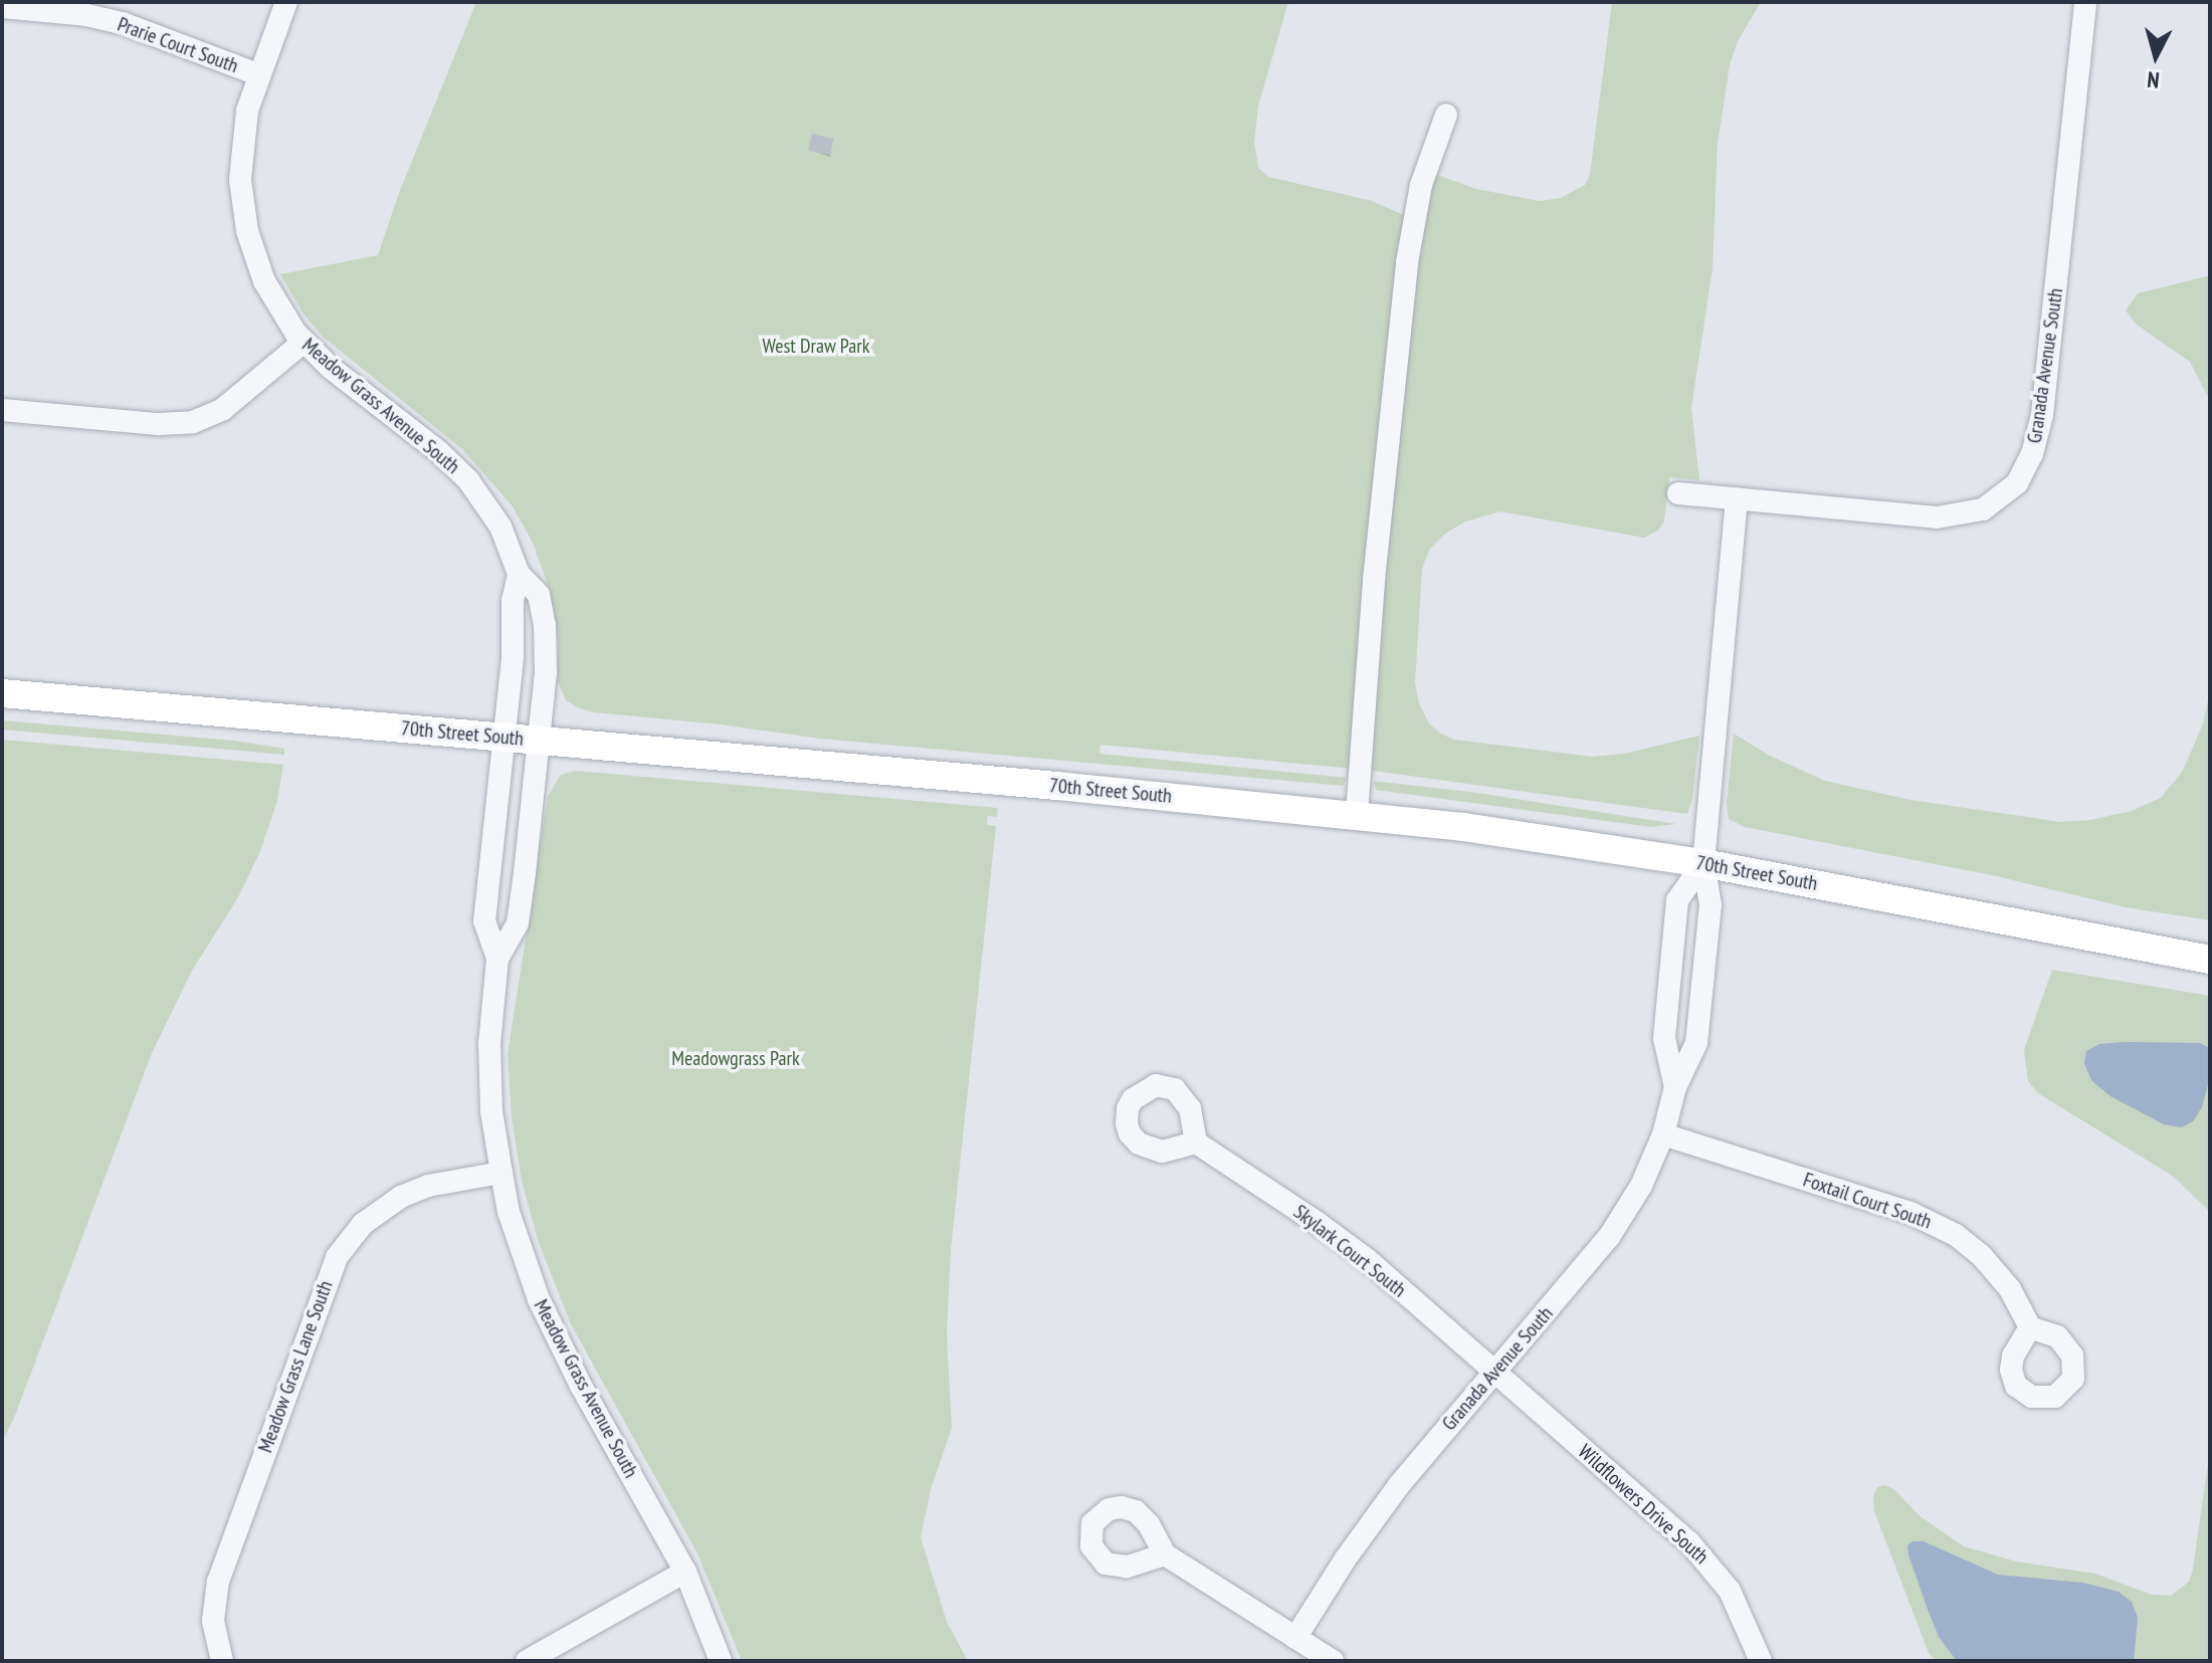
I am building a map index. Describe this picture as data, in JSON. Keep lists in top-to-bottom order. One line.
{"streets":{"main road":["70th Street South"],"street":["Prarie Court South","Granada Avenue South","Meadow Grass Avenue South","Foxtail Court South","Skylark Court South","Meadow Grass Lane South","Wildflowers Drive South"]},"crossings":[["Prarie Court South","Meadow Grass Avenue South"],["Granada Avenue South","70th Street South"],["Granada Avenue South","Foxtail Court South"],["Granada Avenue South","Skylark Court South"],["Granada Avenue South","Wildflowers Drive South"],["Meadow Grass Avenue South","70th Street South"],["Meadow Grass Avenue South","Meadow Grass Lane South"],["Skylark Court South","Wildflowers Drive South"]],"parks":["West Draw Park","Meadowgrass Park"],"north":"bottom"}
